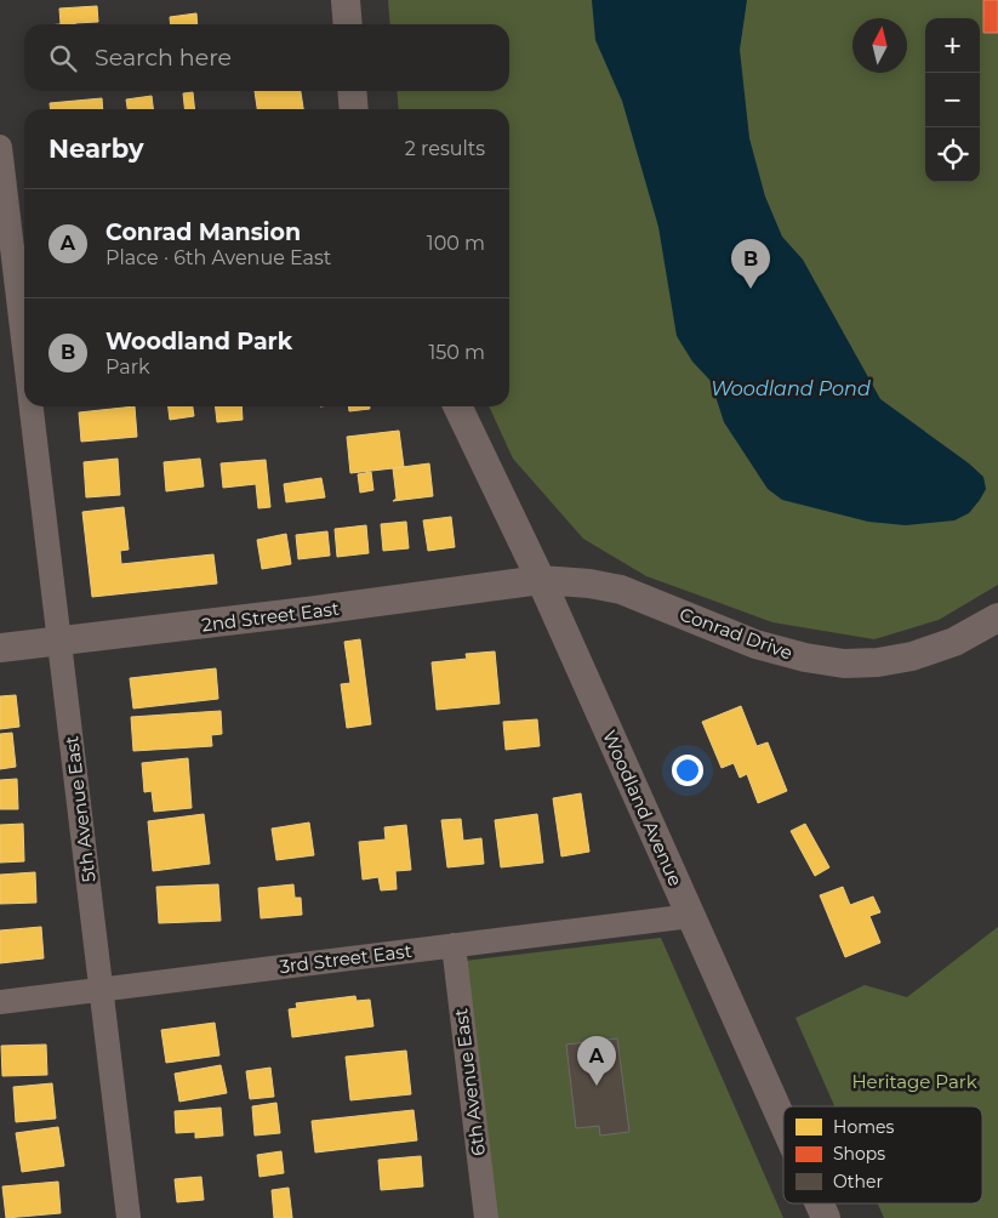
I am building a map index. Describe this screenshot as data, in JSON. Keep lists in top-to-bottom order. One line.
{"streets":{"street":["2nd Street East","Conrad Drive","Woodland Avenue","5th Avenue East","3rd Street East","6th Avenue East"]},"crossings":[["2nd Street East","Conrad Drive"],["2nd Street East","Woodland Avenue"],["2nd Street East","5th Avenue East"],["Conrad Drive","Woodland Avenue"],["Woodland Avenue","3rd Street East"],["5th Avenue East","3rd Street East"],["3rd Street East","6th Avenue East"]],"water":["Woodland Pond"],"parks":["Heritage Park"],"legend":["Homes","Shops","Other"],"north":"top","page":{"map_buttons":["+","−"],"search":"Search here","heading":["Nearby","2 results"],"list":[{"mark":"A","name":"Conrad Mansion","note":"Place · 6th Avenue East","value":"100 m"},{"mark":"B","name":"Woodland Park","note":"Park","value":"150 m"}],"pins":["B","A"]}}
